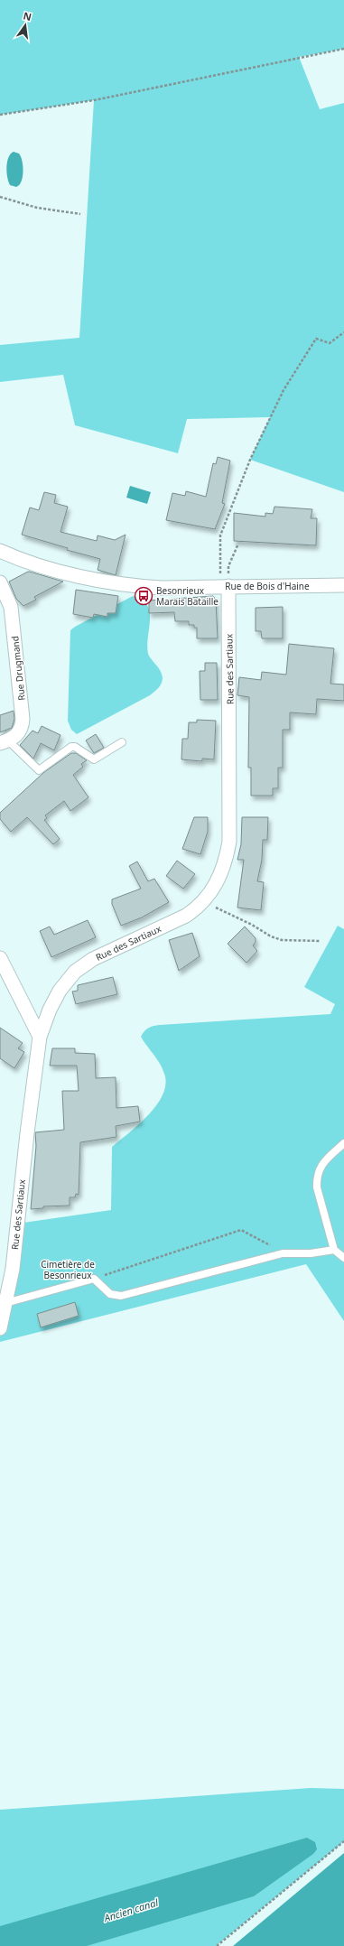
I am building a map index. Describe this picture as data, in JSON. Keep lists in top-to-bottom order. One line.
{"streets":{"street":["Rue de Bois d'Haine","Rue Drugmand","Rue des Sartiaux"]},"crossings":[["Rue de Bois d'Haine","Rue des Sartiaux"]],"water":["Ancien canal"],"parks":["Cimetière de Besonrieux"],"places":{"bus stop":["Besonrieux Marais Bataille"]},"north":"top"}
